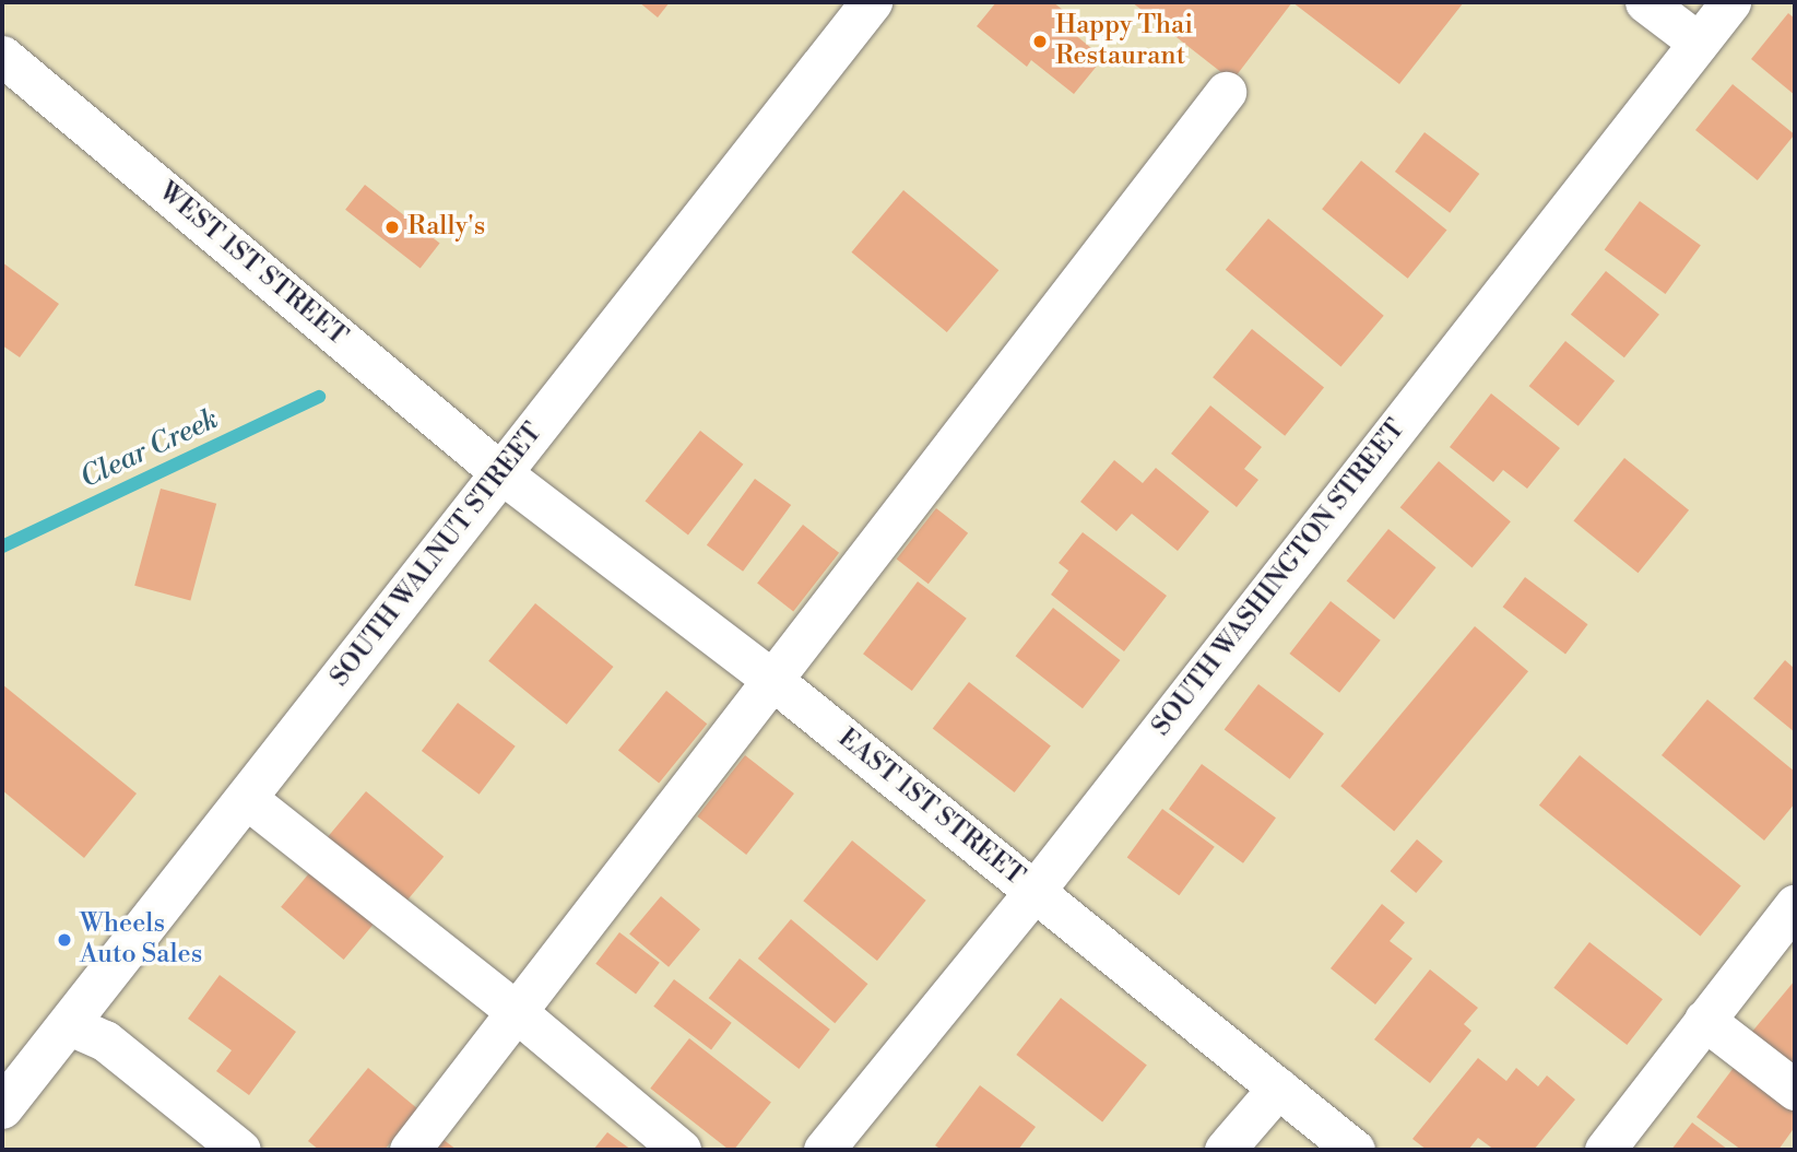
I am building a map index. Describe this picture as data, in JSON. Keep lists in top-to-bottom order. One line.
{"streets":{"main road":["SOUTH WALNUT STREET"],"street":["WEST 1ST STREET","SOUTH WASHINGTON STREET","EAST 1ST STREET"]},"crossings":[["WEST 1ST STREET","SOUTH WALNUT STREET"],["WEST 1ST STREET","EAST 1ST STREET"],["SOUTH WALNUT STREET","EAST 1ST STREET"],["SOUTH WASHINGTON STREET","EAST 1ST STREET"]],"water":["Clear Creek"],"places":["Happy Thai Restaurant","Rally's","Wheels Auto Sales"]}
